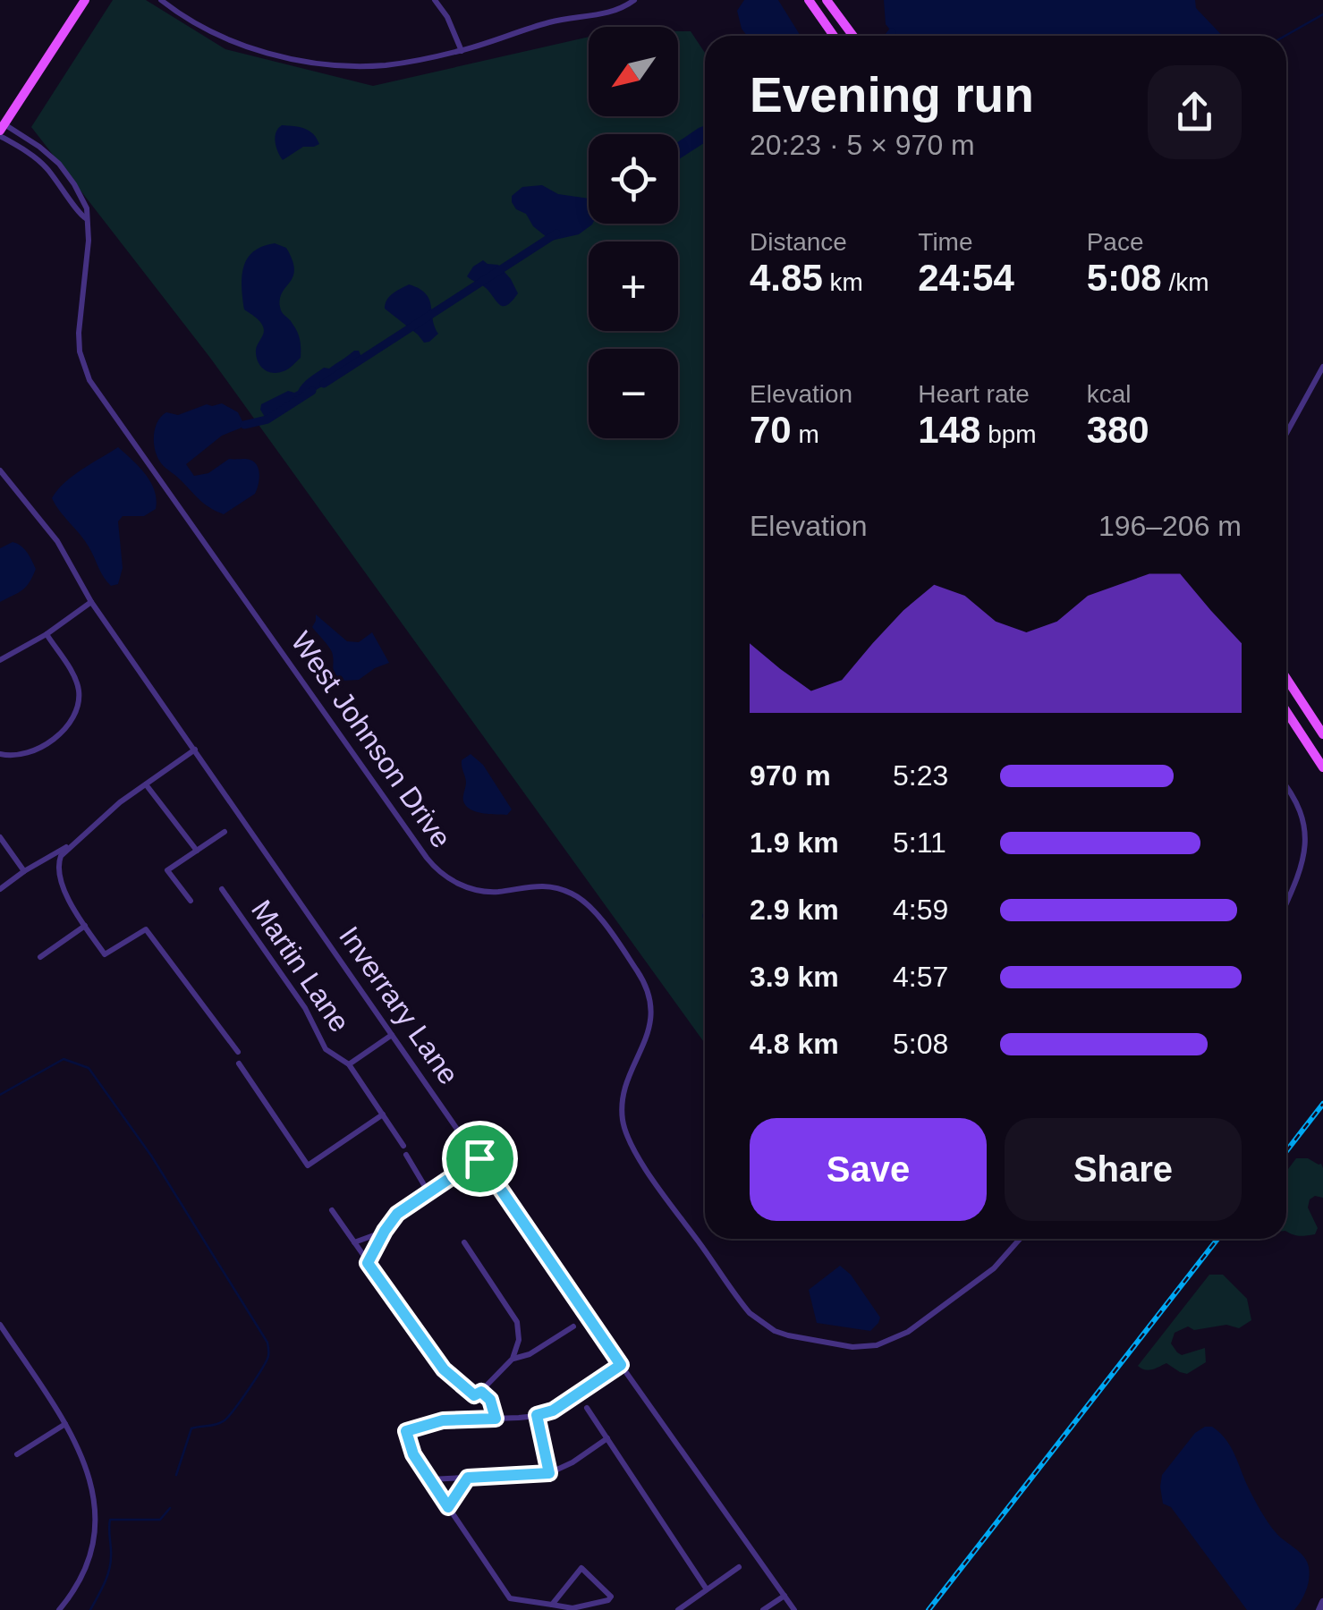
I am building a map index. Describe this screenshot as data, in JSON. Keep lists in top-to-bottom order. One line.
{"streets":{"street":["West Johnson Drive","Martin Lane","Inverrary Lane"]},"north":"bottom left","page":{"map_buttons":["+","−"],"heading":["Evening run","20:23 · 5 × 970 m"],"stats":[["Distance","4.85 km"],["Time","24:54"],["Pace","5:08 /km"],["Elevation","70 m"],["Heart rate","148 bpm"],["kcal","380"]],"chart":["Elevation","196–206 m"],"list":[{"name":"970 m","note":"5:23"},{"name":"1.9 km","note":"5:11"},{"name":"2.9 km","note":"4:59"},{"name":"3.9 km","note":"4:57"},{"name":"4.8 km","note":"5:08"}],"buttons":["Save","Share"]}}
